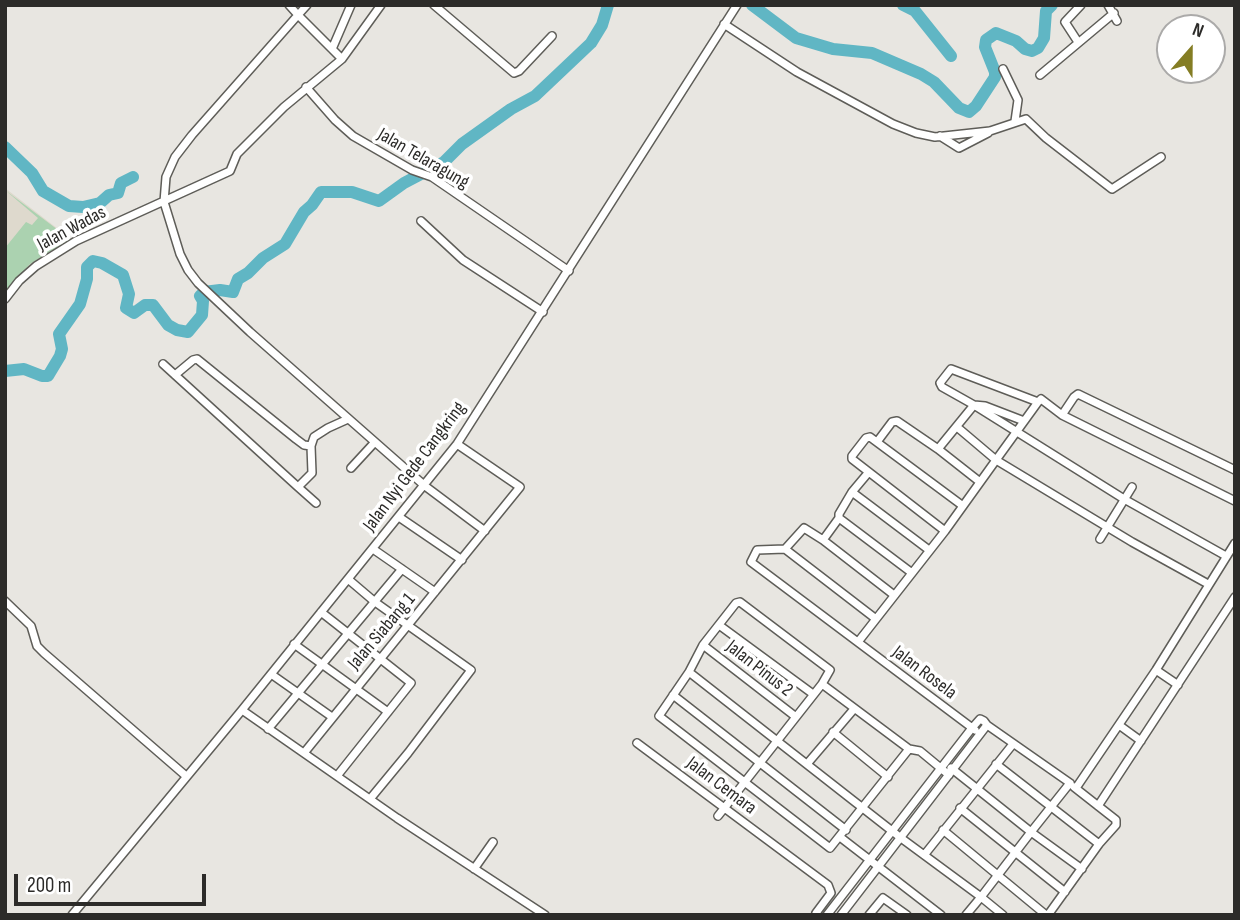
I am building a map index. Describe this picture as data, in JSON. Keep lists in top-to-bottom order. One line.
{"streets":{"street":["Jalan Telaragung","Jalan Wadas","Jalan Nyi Gede Cangkring","Jalan Siabang 1","Jalan Pinus 2","Jalan Rosela","Jalan Cemara"]},"crossings":[["Jalan Telaragung","Jalan Wadas"],["Jalan Telaragung","Jalan Nyi Gede Cangkring"],["Jalan Nyi Gede Cangkring","Jalan Siabang 1"]],"scale_bar":"200 m","north":"top"}
